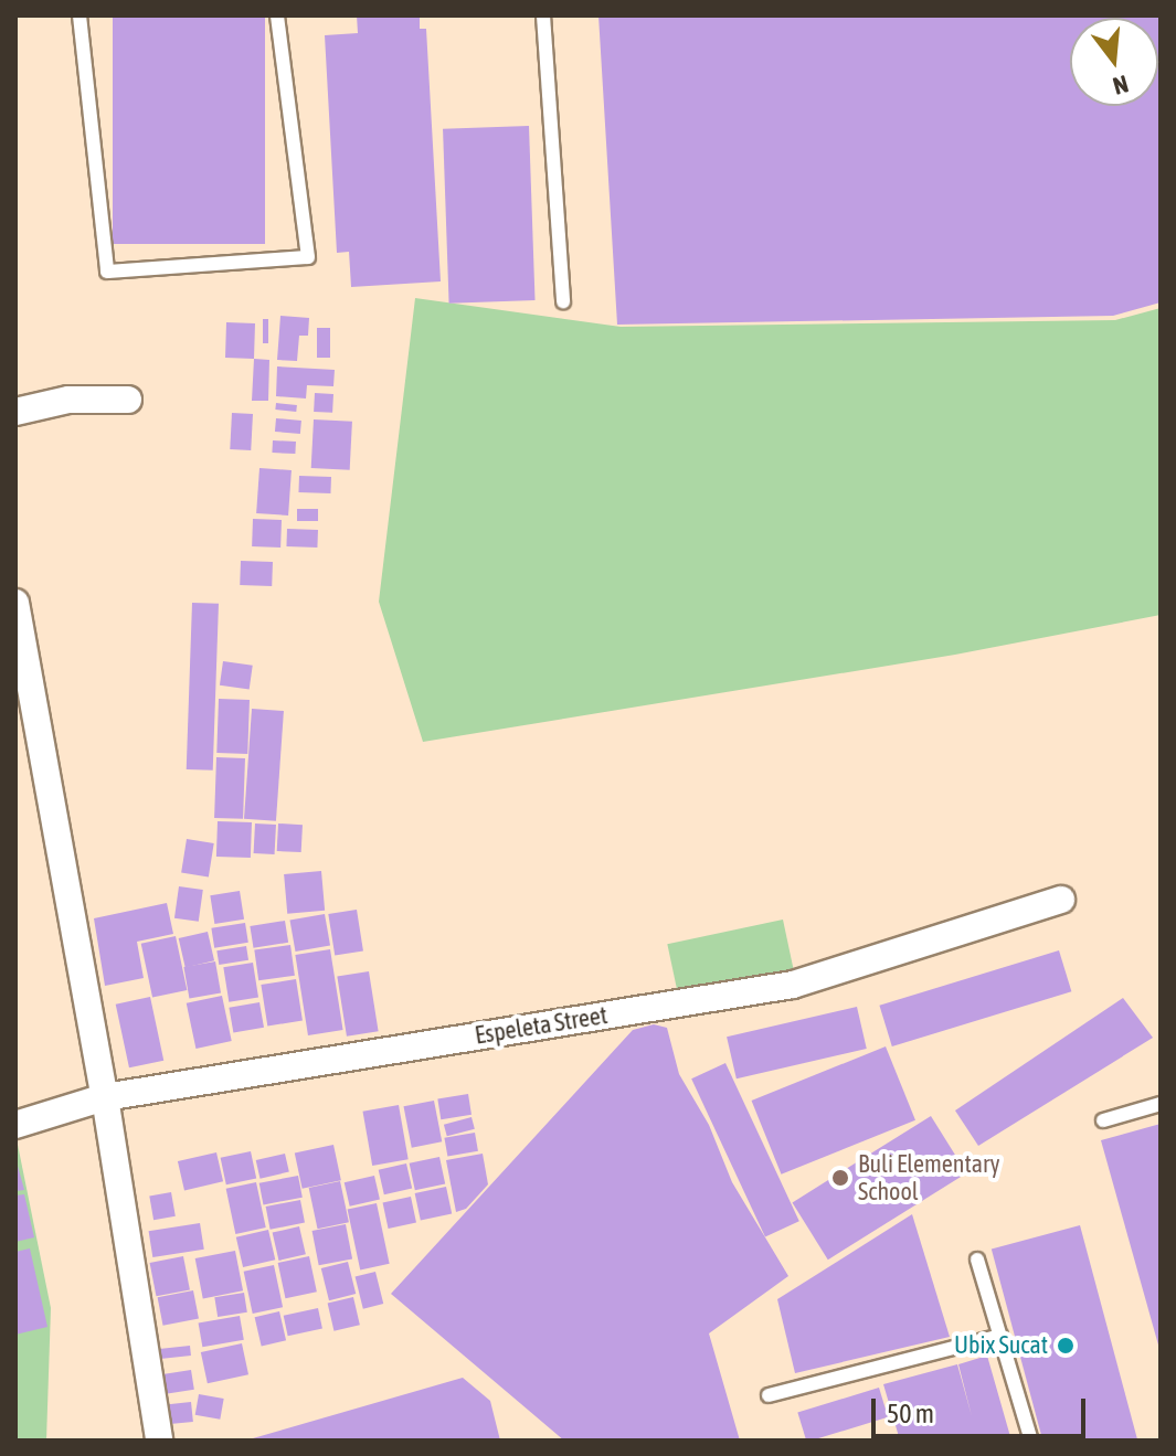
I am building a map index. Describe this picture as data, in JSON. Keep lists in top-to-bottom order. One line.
{"streets":{"street":["Espeleta Street"]},"places":["Buli Elementary School","Ubix Sucat"],"scale_bar":"50 m","north":"bottom"}
